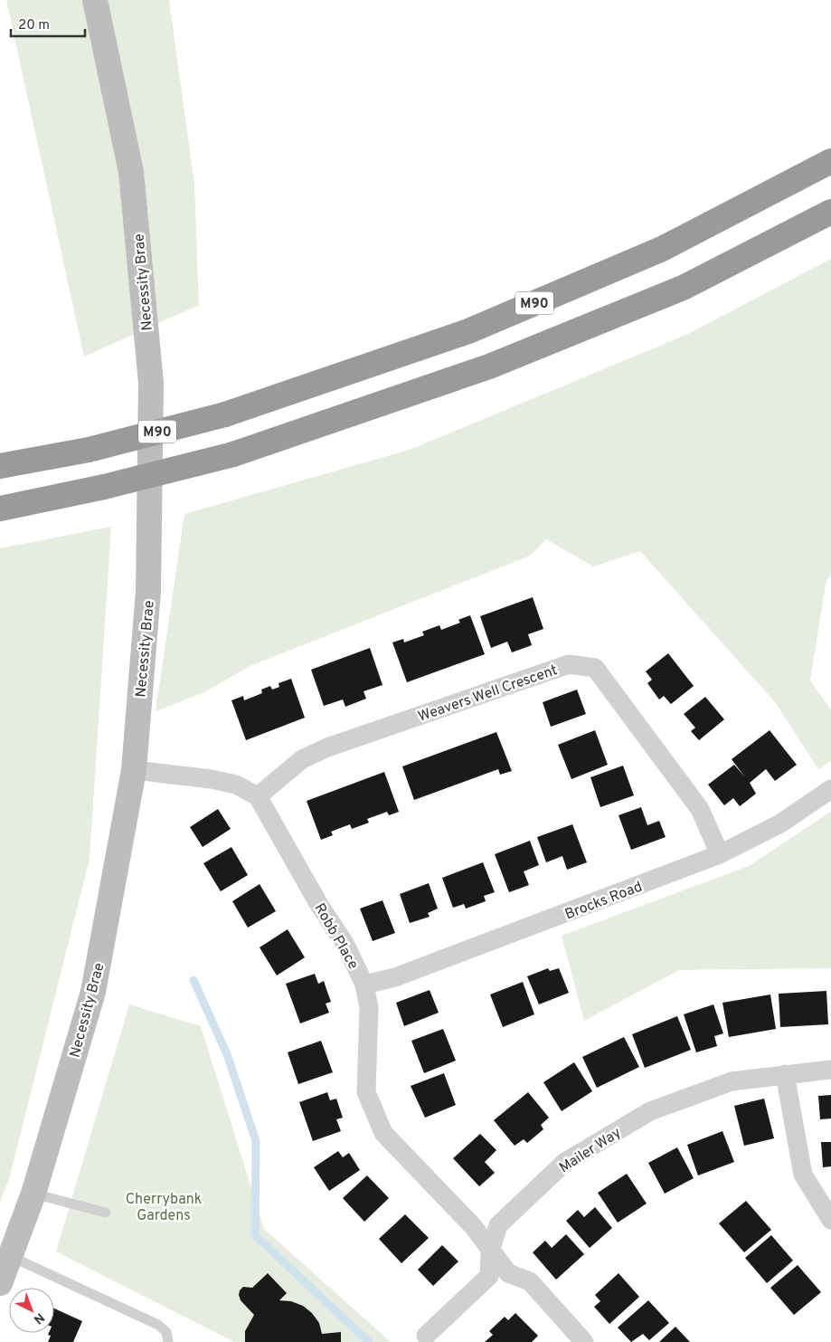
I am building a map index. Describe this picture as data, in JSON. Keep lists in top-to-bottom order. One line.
{"streets":{"highway":["M90"],"main road":["Necessity Brae"],"street":["Weavers Well Crescent","Brocks Road","Robb Place","Mailer Way"]},"crossings":[["Weavers Well Crescent","Brocks Road"],["Weavers Well Crescent","Robb Place"],["Brocks Road","Robb Place"],["Robb Place","Mailer Way"]],"parks":["Cherrybank Gardens"],"scale_bar":"20 m","north":"bottom right"}
